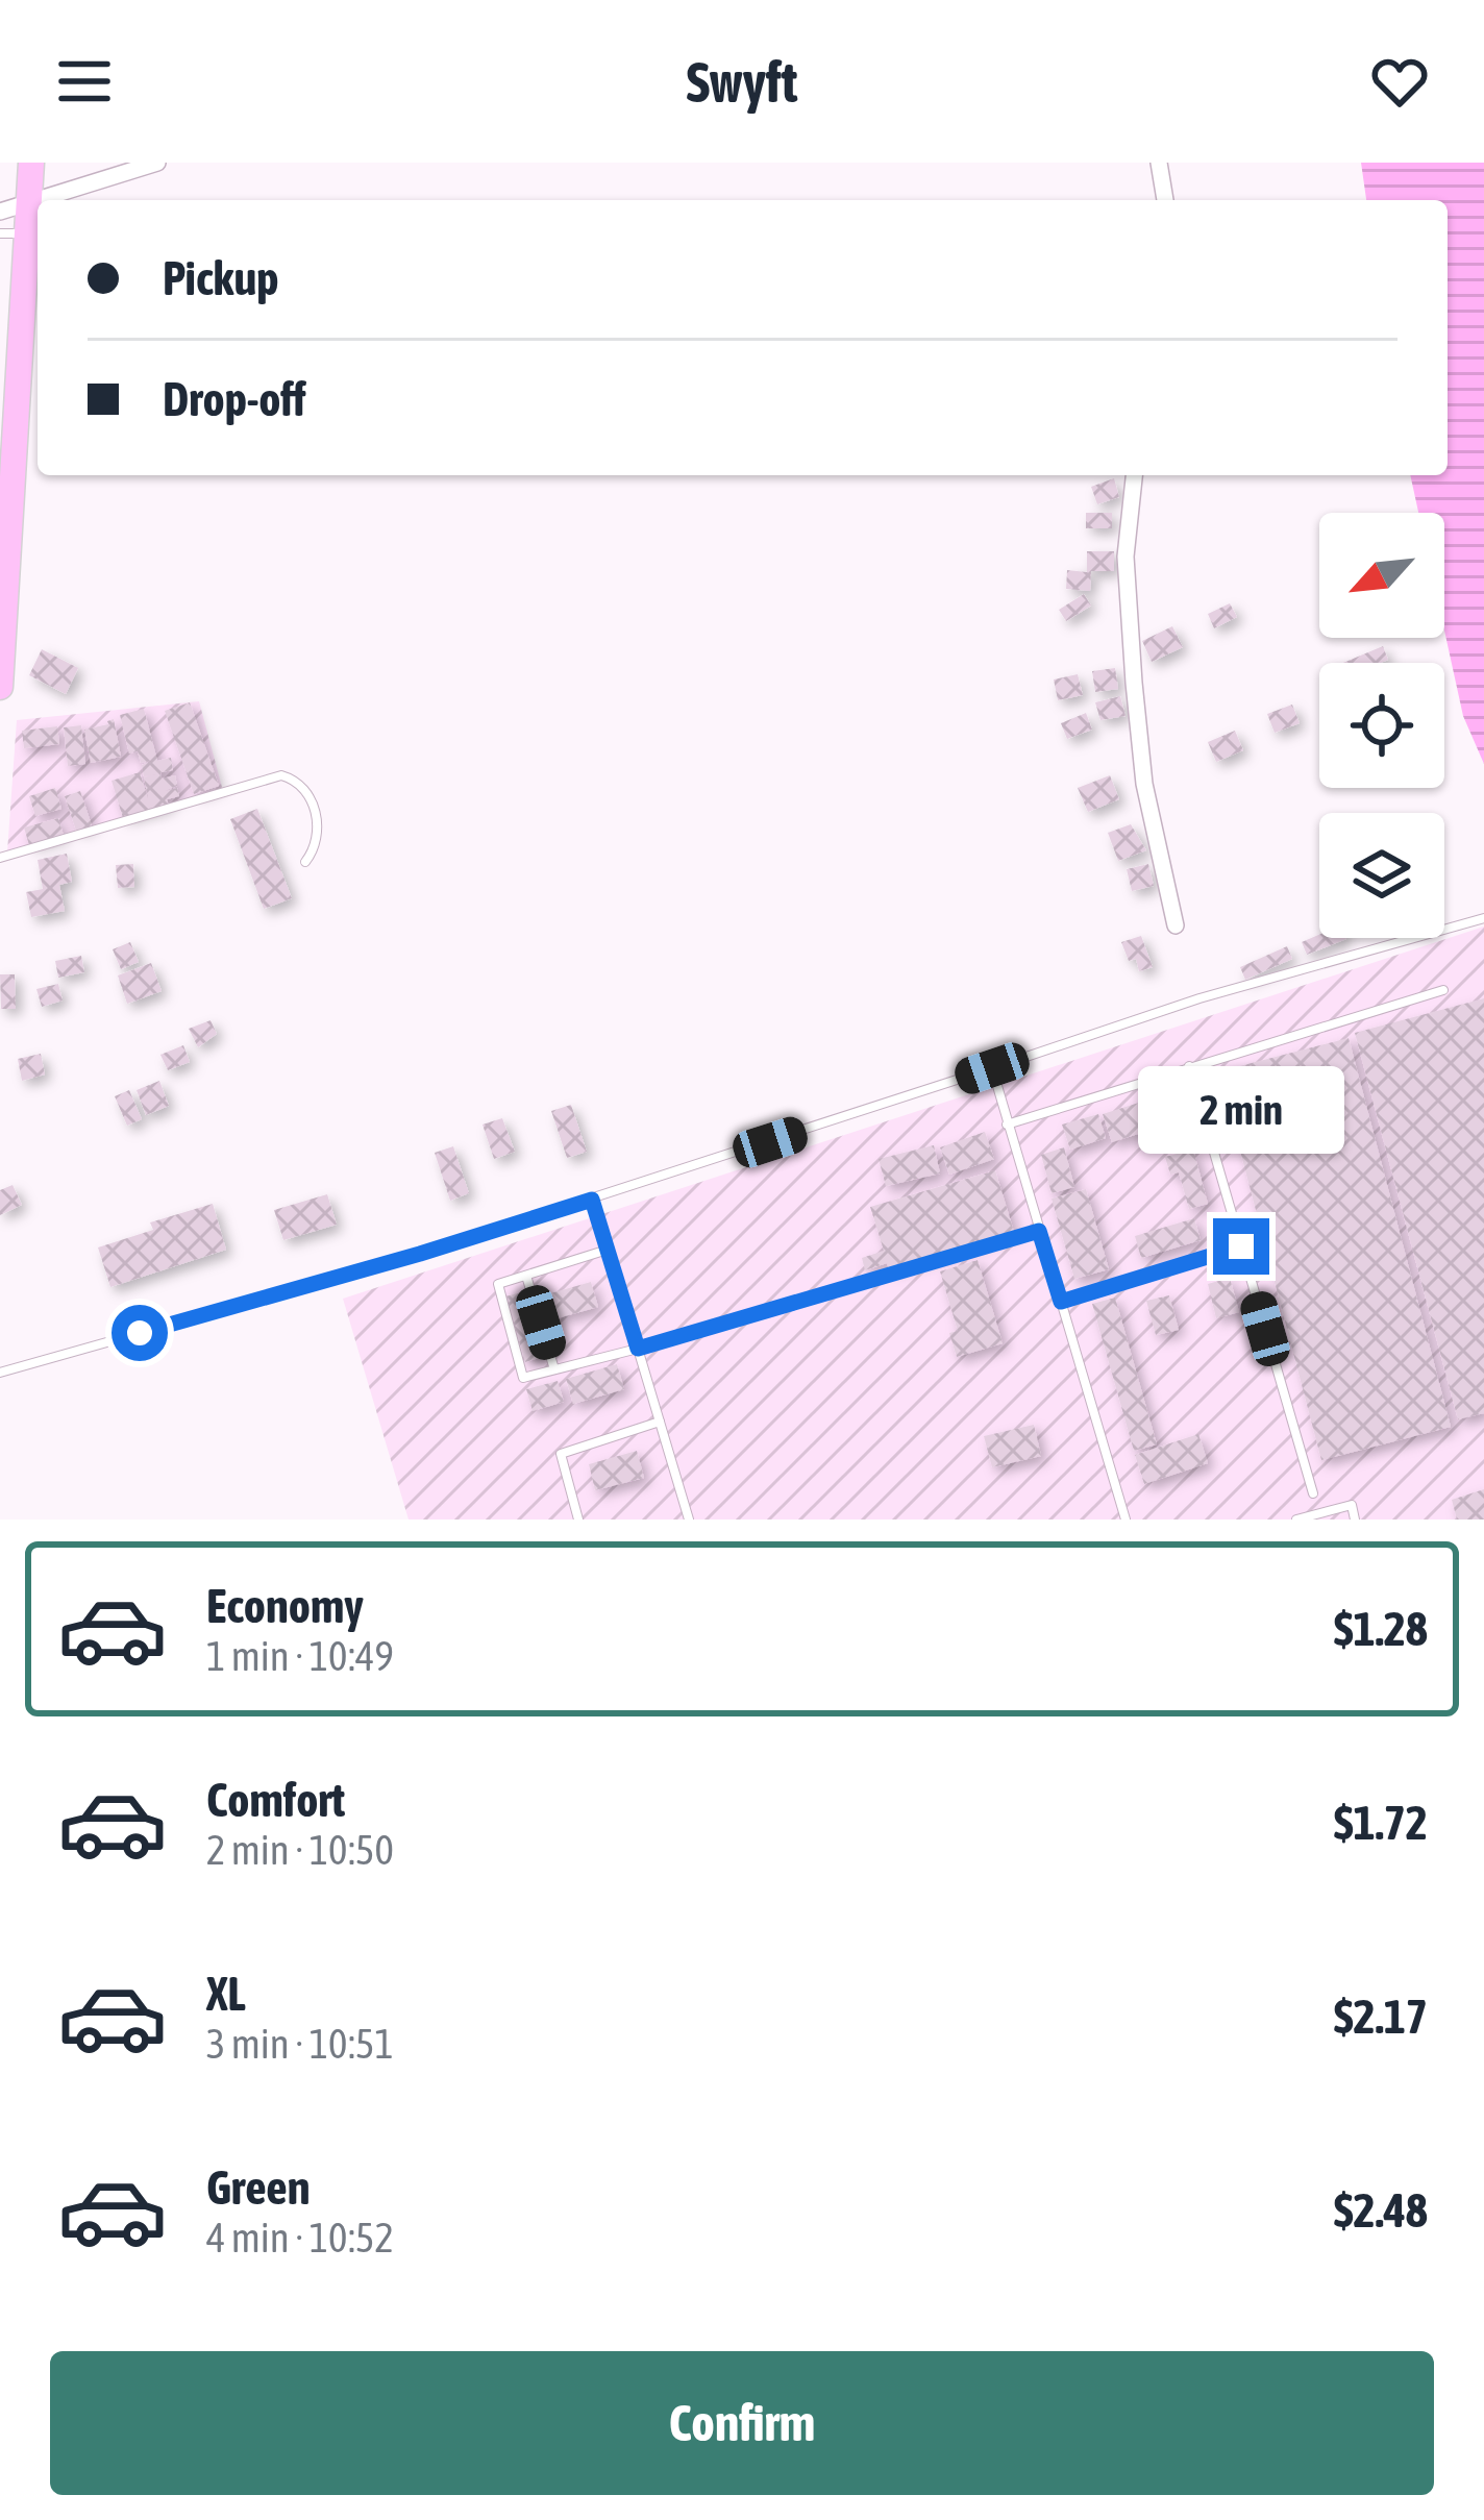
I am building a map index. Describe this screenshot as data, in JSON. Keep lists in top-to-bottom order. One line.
{"north":"bottom left","page":{"header":"Swyft","banner":["Pickup","Drop-off"],"bubble":"2 min","list":[{"name":"Economy","note":"1 min · 10:49","value":"$1.28"},{"name":"Comfort","note":"2 min · 10:50","value":"$1.72"},{"name":"XL","note":"3 min · 10:51","value":"$2.17"},{"name":"Green","note":"4 min · 10:52","value":"$2.48"}],"buttons":"Confirm"}}
